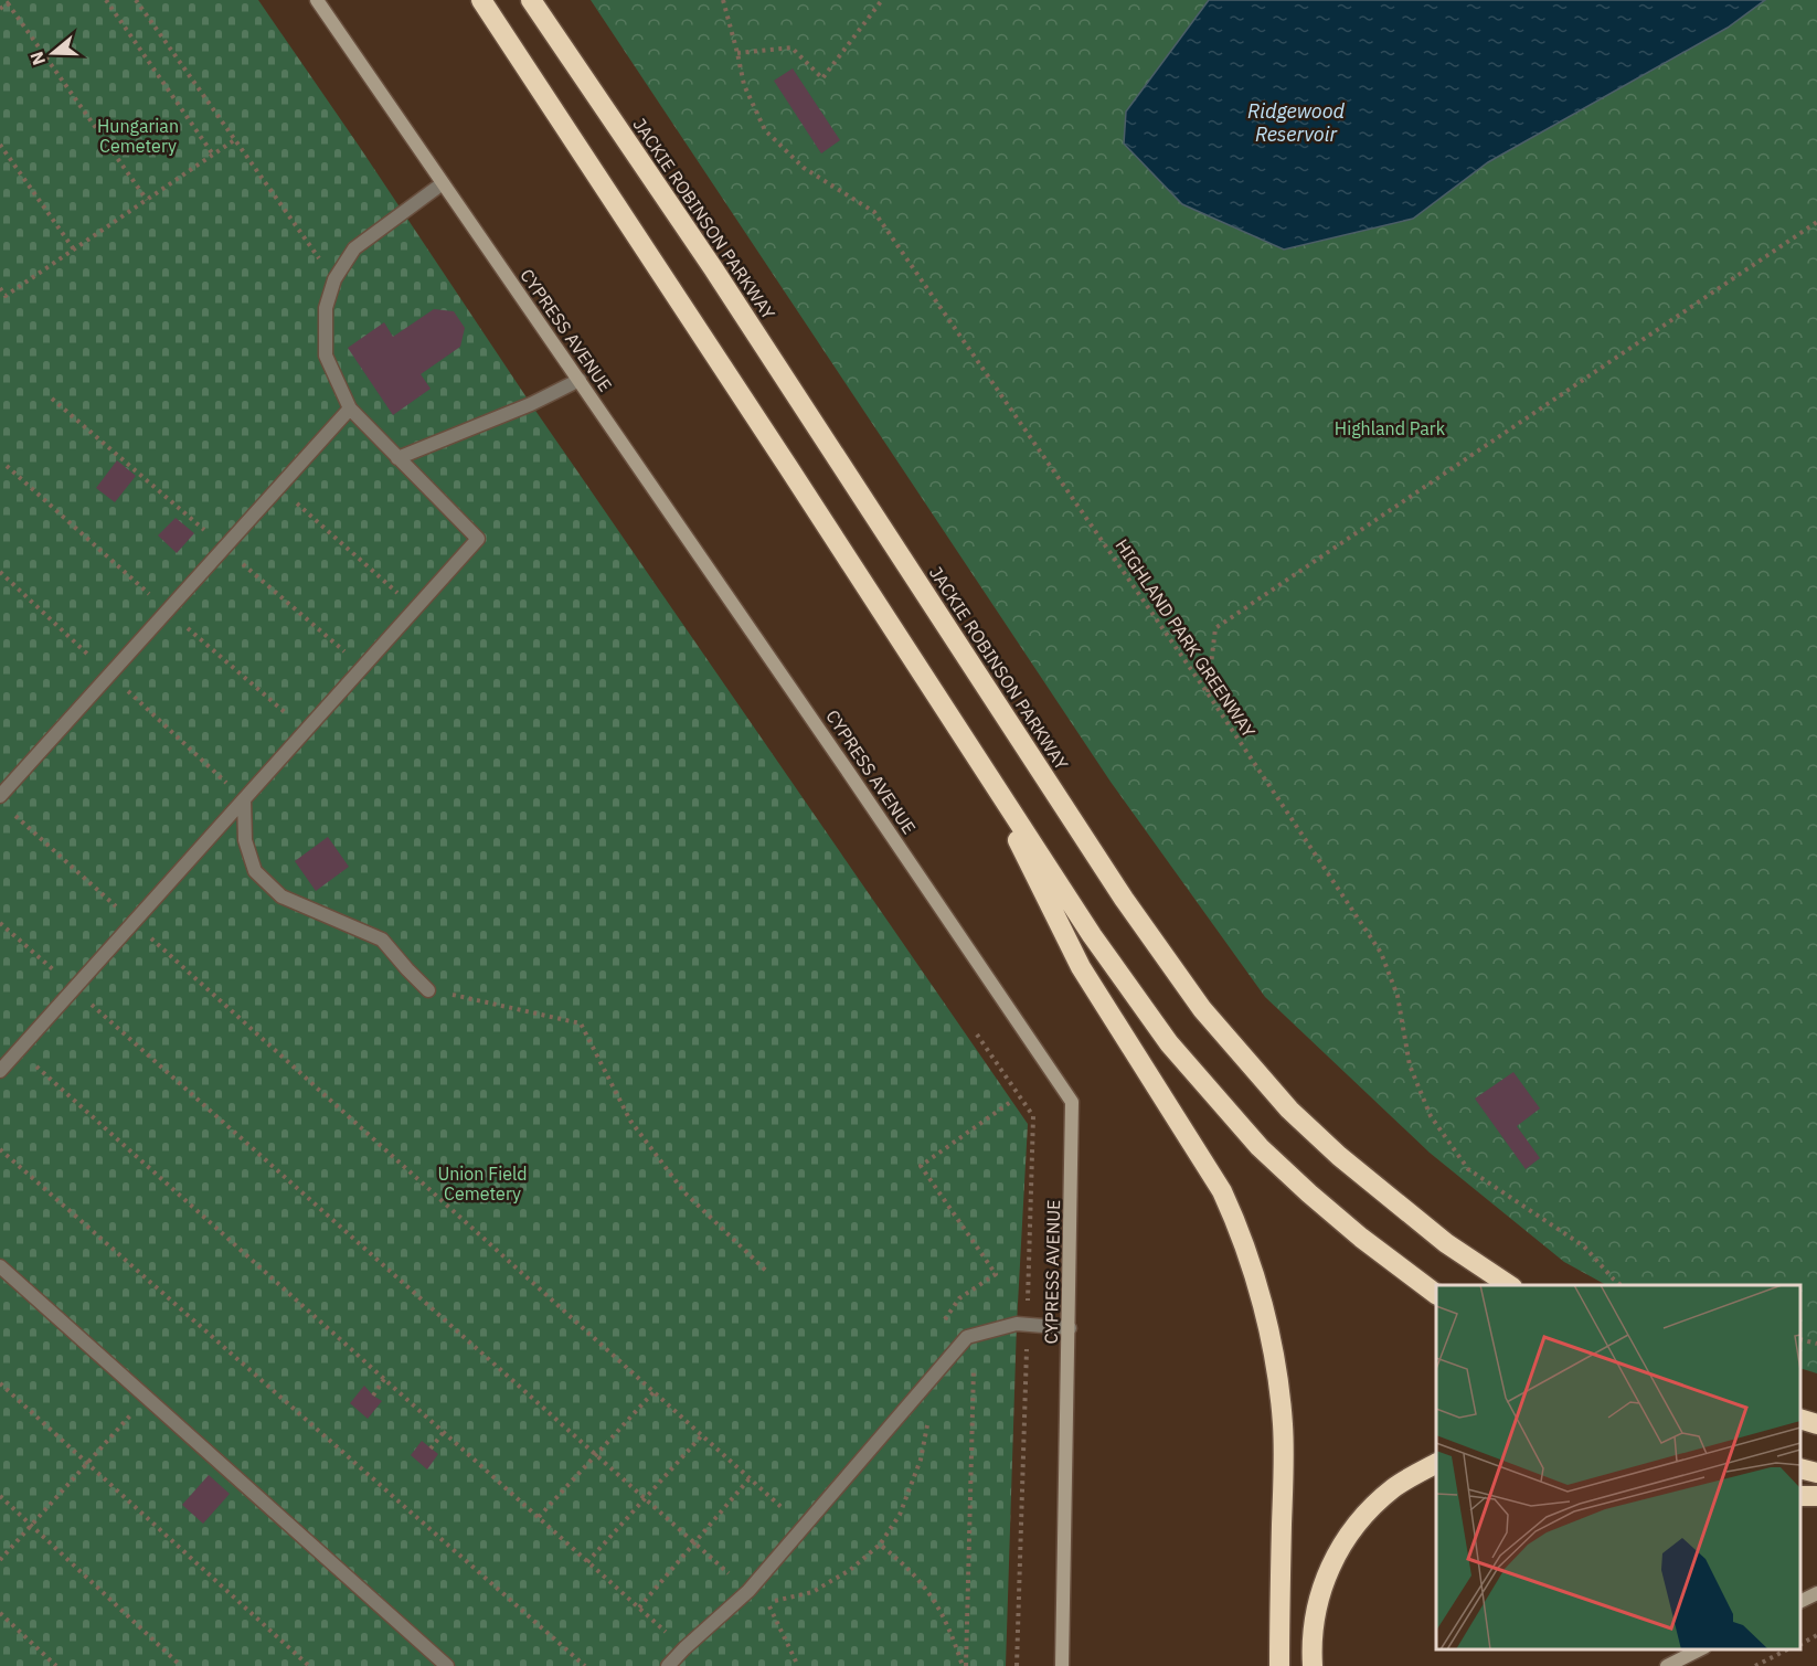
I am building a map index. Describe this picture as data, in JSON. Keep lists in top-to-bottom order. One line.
{"streets":{"highway":["JACKIE ROBINSON PARKWAY"],"street":["CYPRESS AVENUE"],"path":["HIGHLAND PARK GREENWAY"]},"water":["Ridgewood Reservoir"],"parks":["Hungarian Cemetery","Highland Park","Union Field Cemetery"],"north":"left"}
